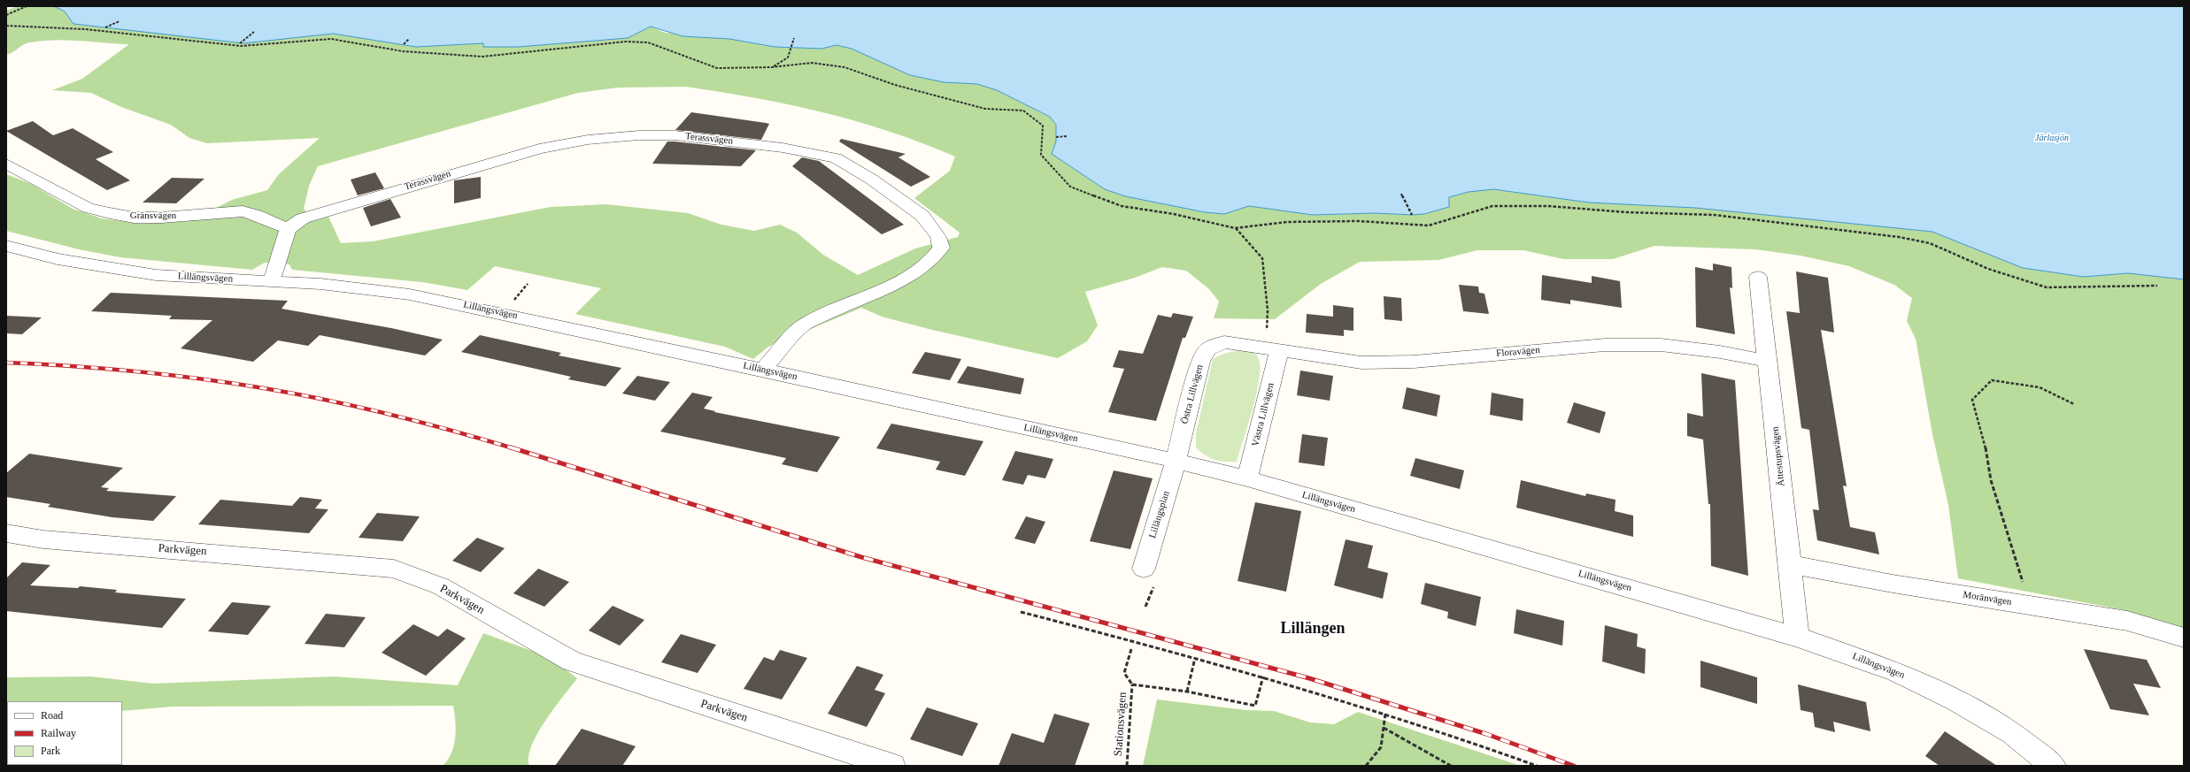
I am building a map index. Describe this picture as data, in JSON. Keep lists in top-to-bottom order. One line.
{"streets":{"street":["Terassvägen","Gränsvägen","Lillängsvägen","Floravägen","Östra Lillvägen","Västra Lillvägen","Ättestupsvägen","Lillängsplan","Parkvägen","Moränvägen"],"path":["Stationsvägen"]},"crossings":[["Terassvägen","Gränsvägen"],["Terassvägen","Lillängsvägen"],["Lillängsvägen","Östra Lillvägen"],["Lillängsvägen","Västra Lillvägen"],["Lillängsvägen","Ättestupsvägen"],["Lillängsvägen","Lillängsplan"],["Floravägen","Östra Lillvägen"],["Floravägen","Västra Lillvägen"],["Floravägen","Ättestupsvägen"],["Östra Lillvägen","Västra Lillvägen"],["Östra Lillvägen","Lillängsplan"],["Ättestupsvägen","Moränvägen"]],"districts":["Lillängen"],"water":["Järlasjön"],"legend":["Road","Railway","Park"]}
